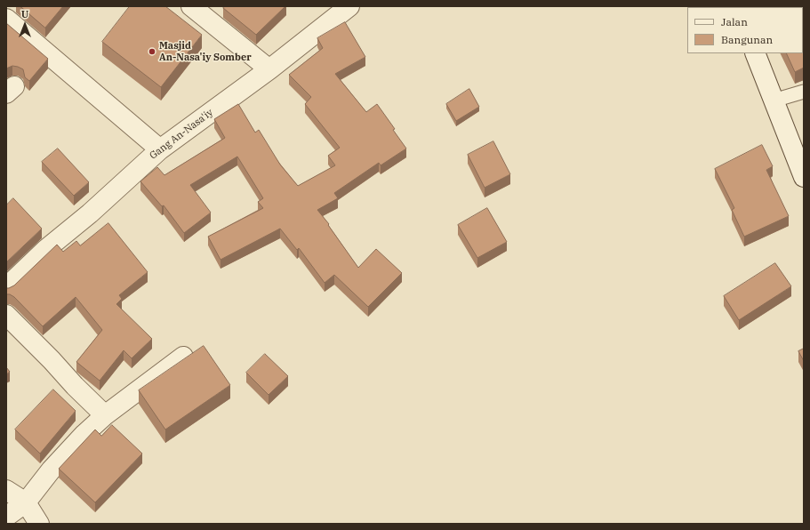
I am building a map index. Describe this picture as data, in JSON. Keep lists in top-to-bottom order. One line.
{"streets":{"street":["Gang An-Nasa'iy"]},"places":["Masjid An-Nasa'iy Somber"],"legend":["Jalan","Bangunan"],"north":"top"}
